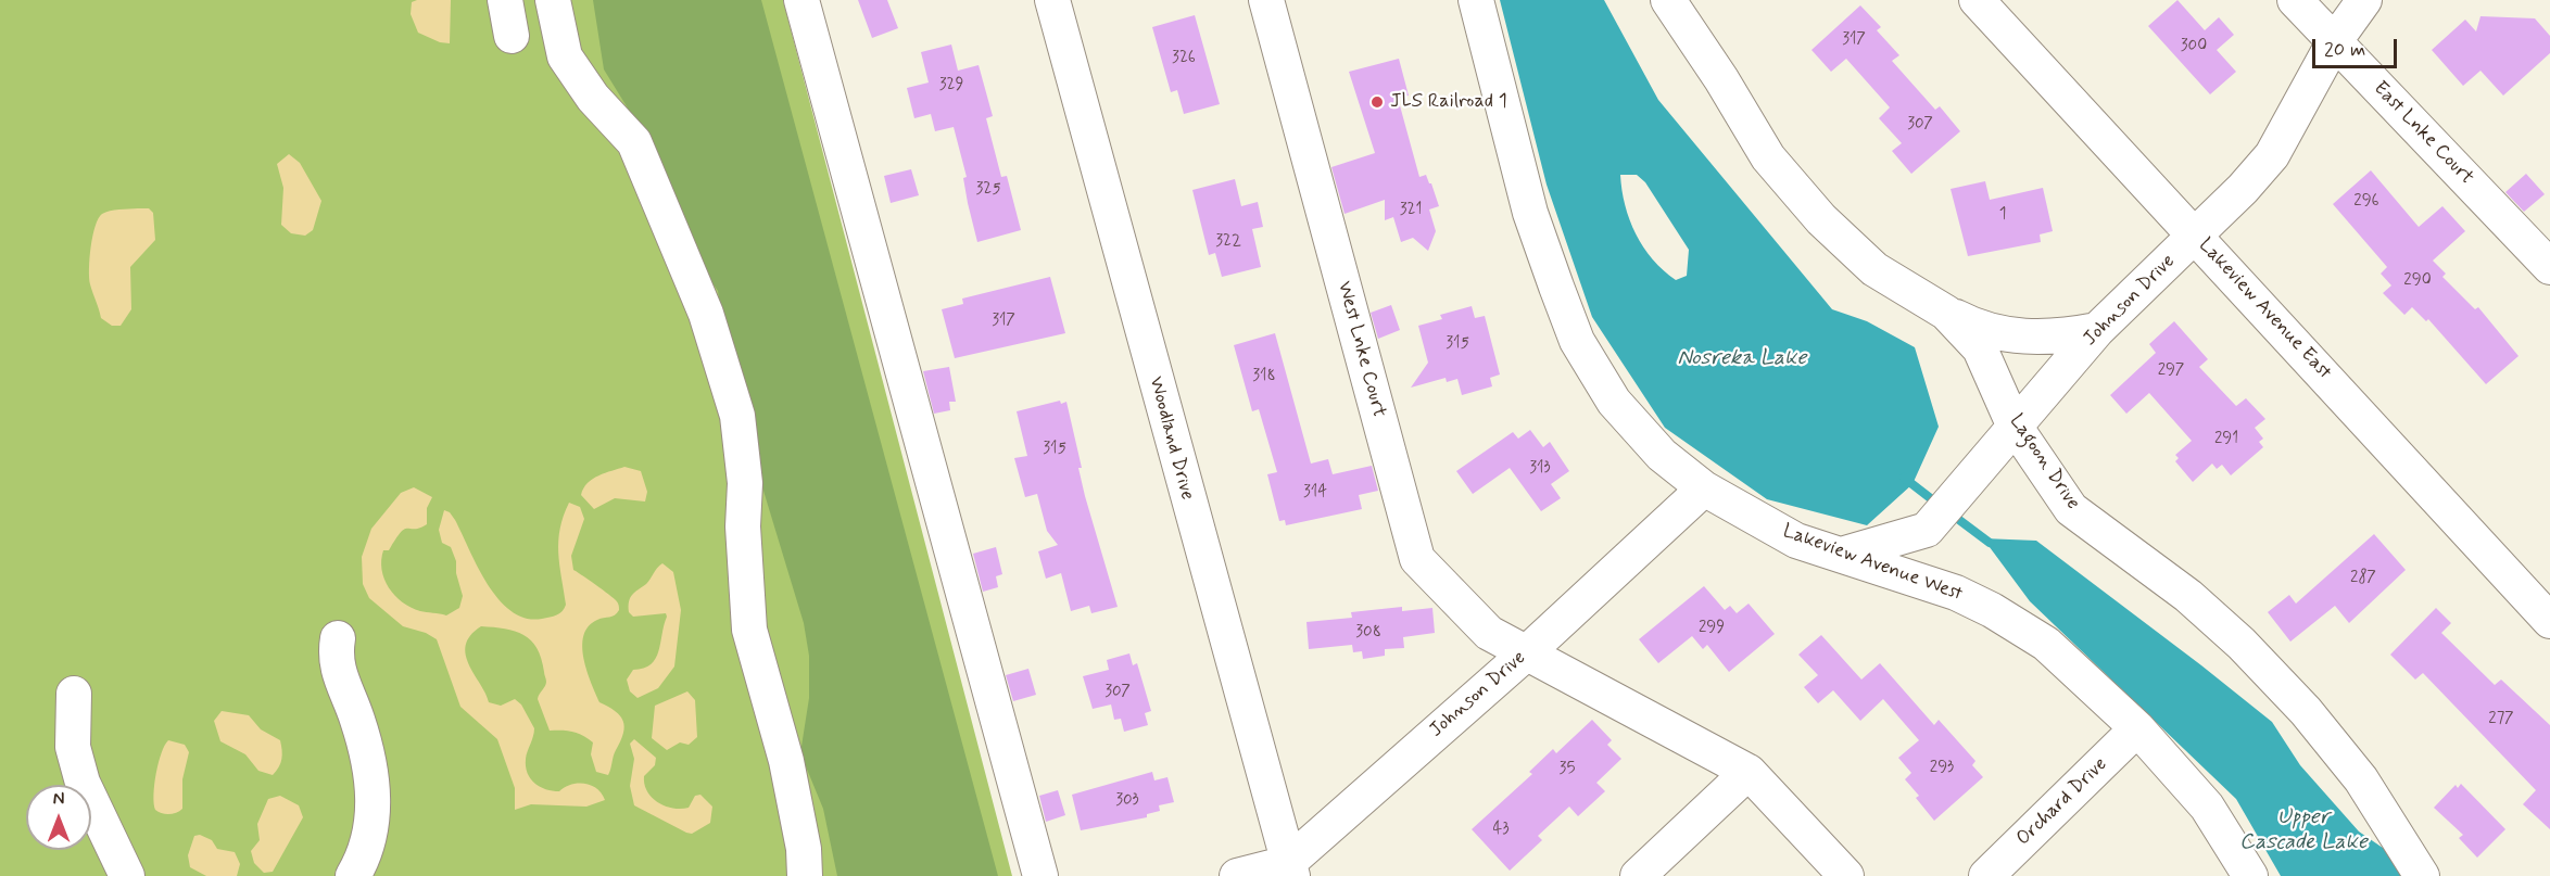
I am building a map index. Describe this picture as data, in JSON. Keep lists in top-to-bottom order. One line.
{"streets":{"street":["East Lnke Court","Johnson Drive","Lakeview Avenue East","West Lnke Court","Woodland Drive","Lagoon Drive","Lakeview Avenue West","Orchard Drive"]},"crossings":[["East Lnke Court","Johnson Drive"],["Johnson Drive","Lakeview Avenue East"],["Johnson Drive","West Lnke Court"],["Johnson Drive","Woodland Drive"],["Johnson Drive","Lagoon Drive"],["Johnson Drive","Lakeview Avenue West"],["Lakeview Avenue West","Orchard Drive"]],"water":["Nosreka Lake","Upper Cascade Lake"],"places":["JLS Railroad 1"],"house_numbers":["317","300","326","329","307","325","296","321","1","322","290","317","315","297","318","291","315","313","314","287","299","308","307","277","293","35","303","43"],"scale_bar":"20 m","north":"top"}
